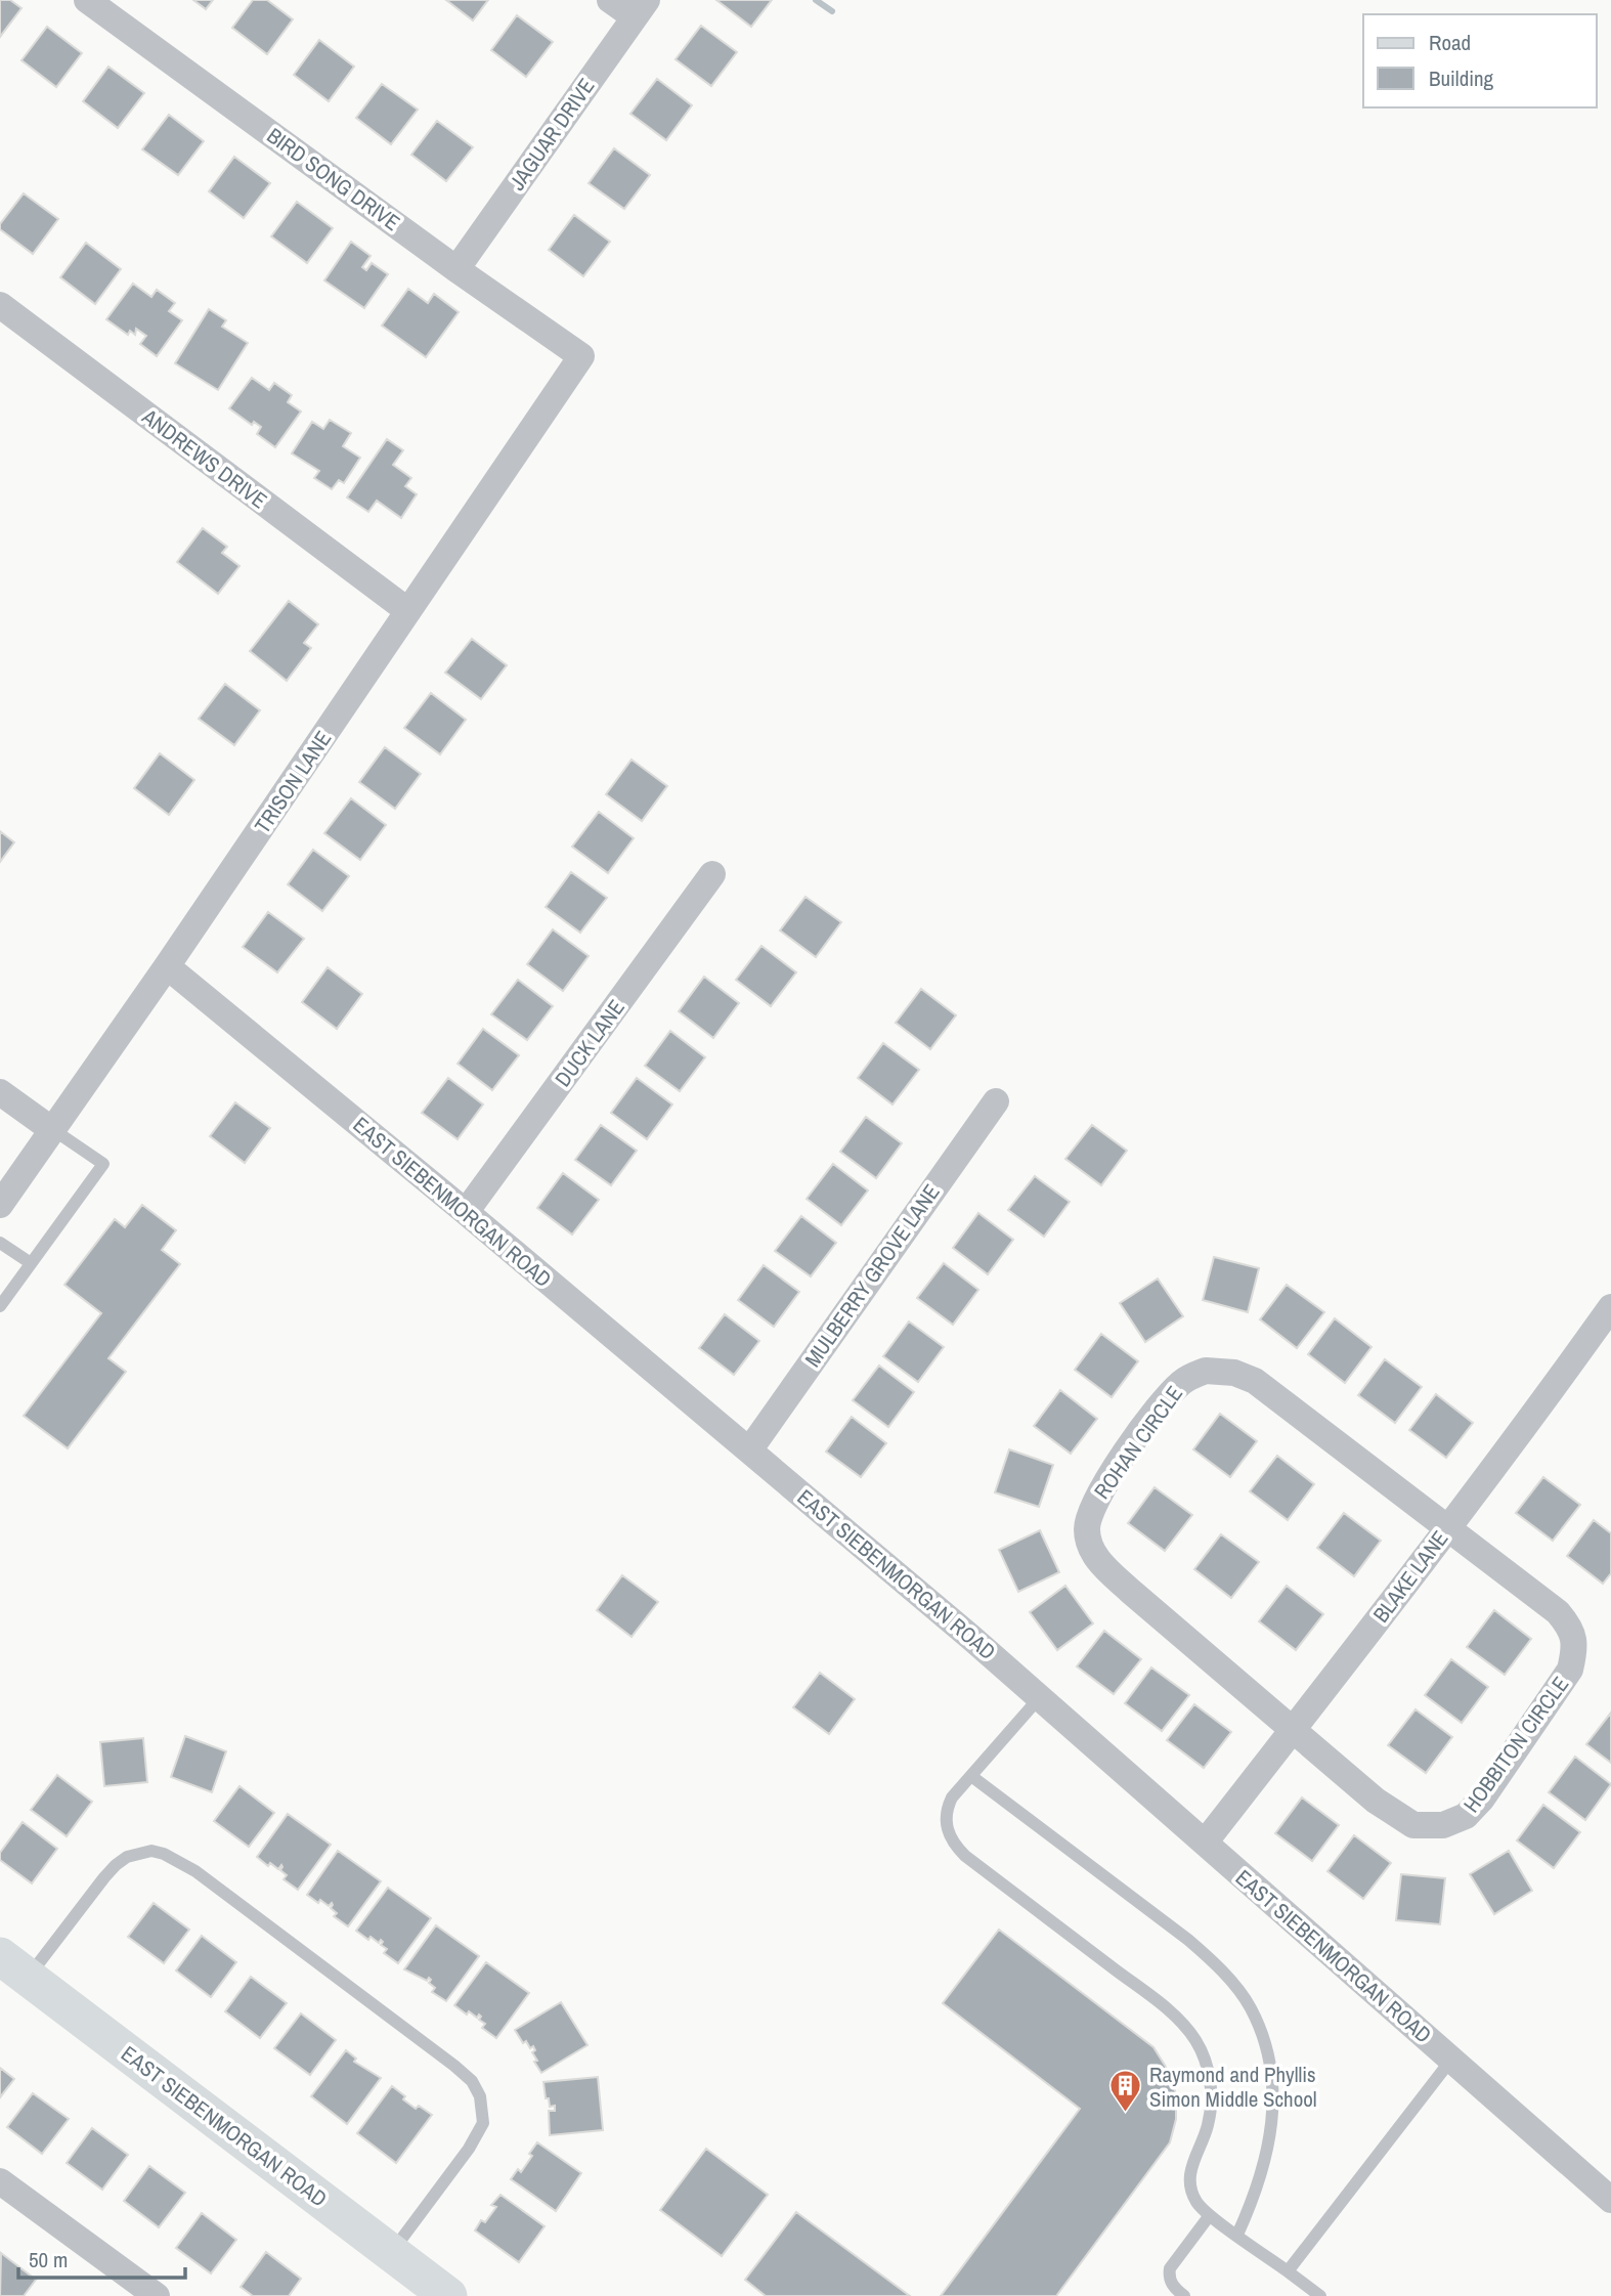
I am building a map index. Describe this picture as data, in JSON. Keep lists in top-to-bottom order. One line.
{"streets":{"street":["JAGUAR DRIVE","BIRD SONG DRIVE","ANDREWS DRIVE","TRISON LANE","DUCK LANE","EAST SIEBENMORGAN ROAD","MULBERRY GROVE LANE","ROHAN CIRCLE","BLAKE LANE","HOBBITON CIRCLE"]},"crossings":[["JAGUAR DRIVE","BIRD SONG DRIVE"],["BIRD SONG DRIVE","TRISON LANE"],["ANDREWS DRIVE","TRISON LANE"],["TRISON LANE","EAST SIEBENMORGAN ROAD"],["DUCK LANE","EAST SIEBENMORGAN ROAD"],["EAST SIEBENMORGAN ROAD","MULBERRY GROVE LANE"],["EAST SIEBENMORGAN ROAD","BLAKE LANE"],["ROHAN CIRCLE","BLAKE LANE"],["ROHAN CIRCLE","HOBBITON CIRCLE"],["BLAKE LANE","HOBBITON CIRCLE"]],"places":{"building":["Raymond and Phyllis Simon Middle School"]},"legend":["Road","Building"],"scale_bar":"50 m"}
